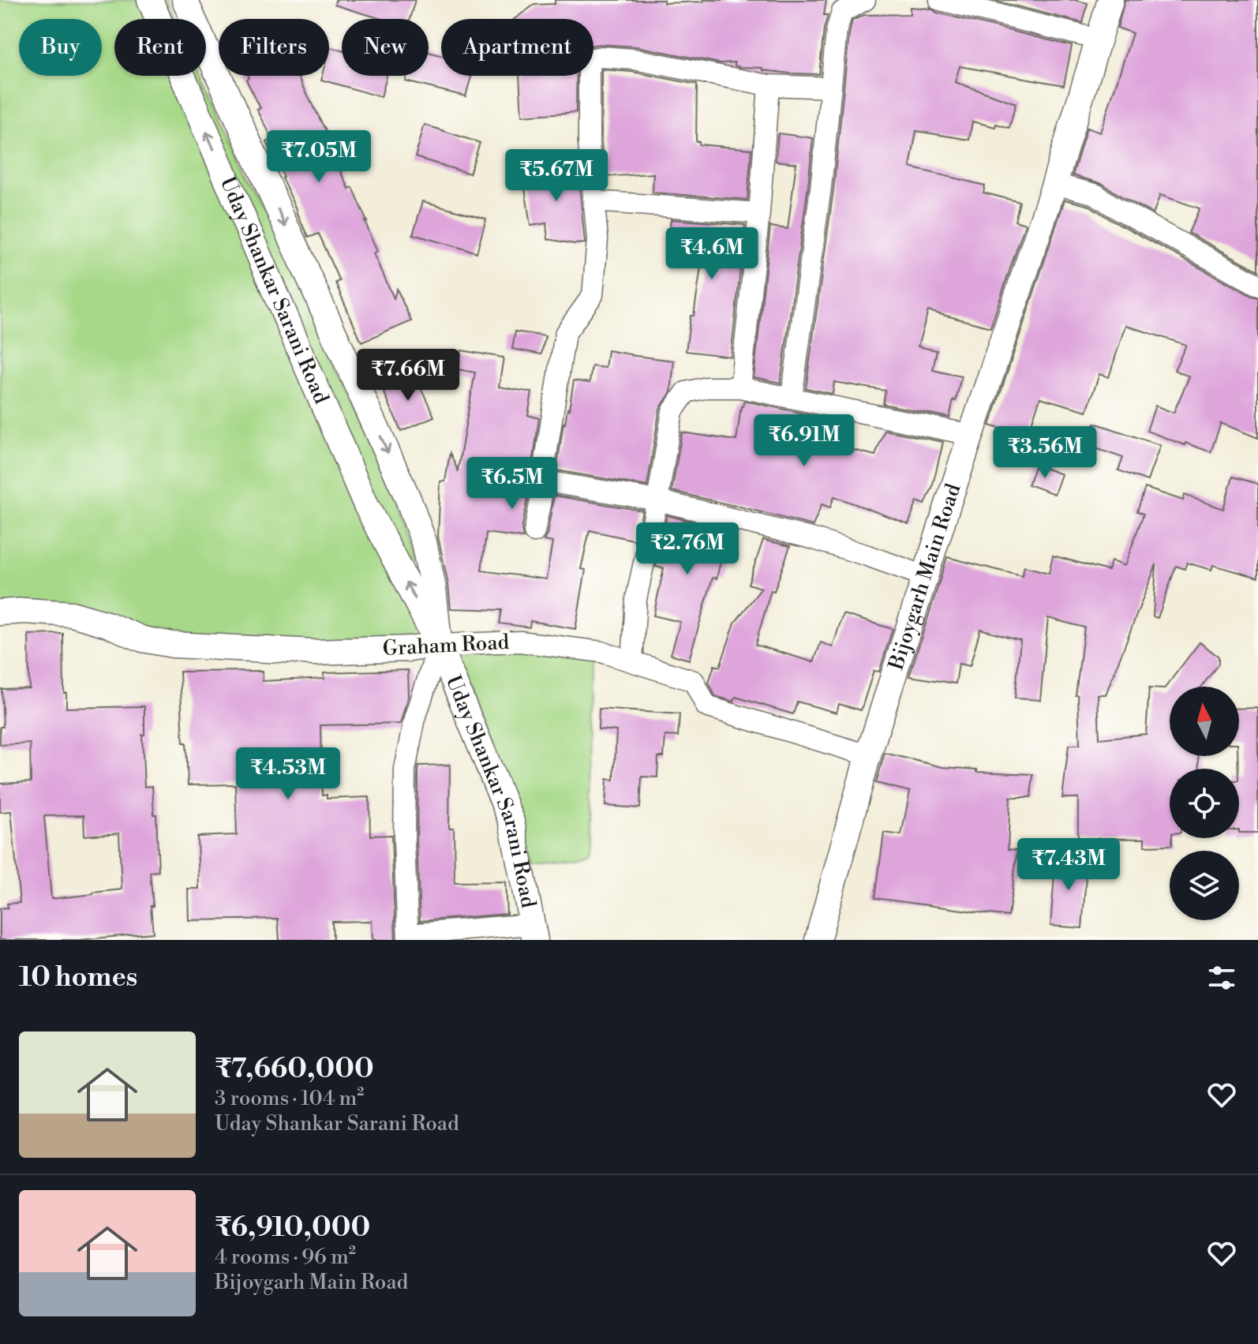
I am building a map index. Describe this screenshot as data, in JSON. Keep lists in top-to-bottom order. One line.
{"streets":{"street":["Uday Shankar Sarani Road","Bijoygarh Main Road","Graham Road"]},"crossings":[["Uday Shankar Sarani Road","Graham Road"],["Bijoygarh Main Road","Graham Road"]],"north":"top","page":{"chip":["Buy","Rent","Filters","New","Apartment"],"price":["₹7.05M","₹5.67M","₹4.6M","₹7.66M","₹6.91M","₹3.56M","₹6.5M","₹2.76M","₹4.53M","₹7.43M"],"heading":"10 homes","list":[{"name":"₹7,660,000","note":"3 rooms · 104 m² · Uday Shankar Sarani Road"},{"name":"₹6,910,000","note":"4 rooms · 96 m² · Bijoygarh Main Road"}]}}
